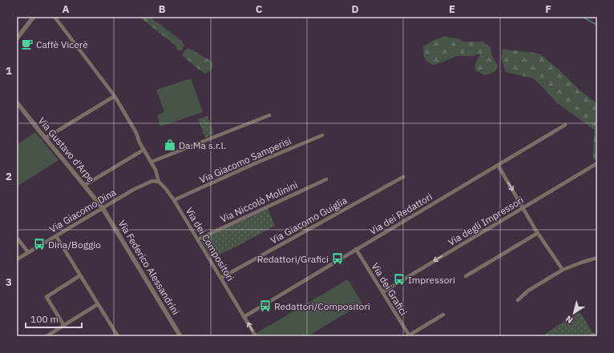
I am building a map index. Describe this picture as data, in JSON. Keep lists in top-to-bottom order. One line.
{"streets":{"street":["Via Gustavo d'Arpe","Via Giacomo Samperisi","Via Niccolò Molinini","Via Giacomo Dina","Via dei Redattori","Via Giacomo Guiglia","Via degli Impressori","Via dei Compositori","Via Federico Alessandrini","Via dei Grafici"]},"crossings":[["Via Gustavo d'Arpe","Via Giacomo Dina"],["Via Gustavo d'Arpe","Via Federico Alessandrini"],["Via Giacomo Samperisi","Via dei Compositori"],["Via Niccolò Molinini","Via dei Compositori"],["Via Giacomo Dina","Via dei Compositori"],["Via Giacomo Dina","Via Federico Alessandrini"],["Via dei Redattori","Via dei Compositori"],["Via dei Redattori","Via dei Grafici"],["Via Giacomo Guiglia","Via dei Compositori"],["Via degli Impressori","Via dei Grafici"]],"places":{"cafe":["Caffè Vicerè"],"shop":["Da.Ma s.r.l."],"bus stop":["Dina/Boggio","Redattori/Grafici","Impressori","Redattori/Compositori"]},"scale_bar":"100 m","north":"bottom left","grid":{"columns":["A","B","C","D","E","F"],"rows":["1","2","3"]}}
